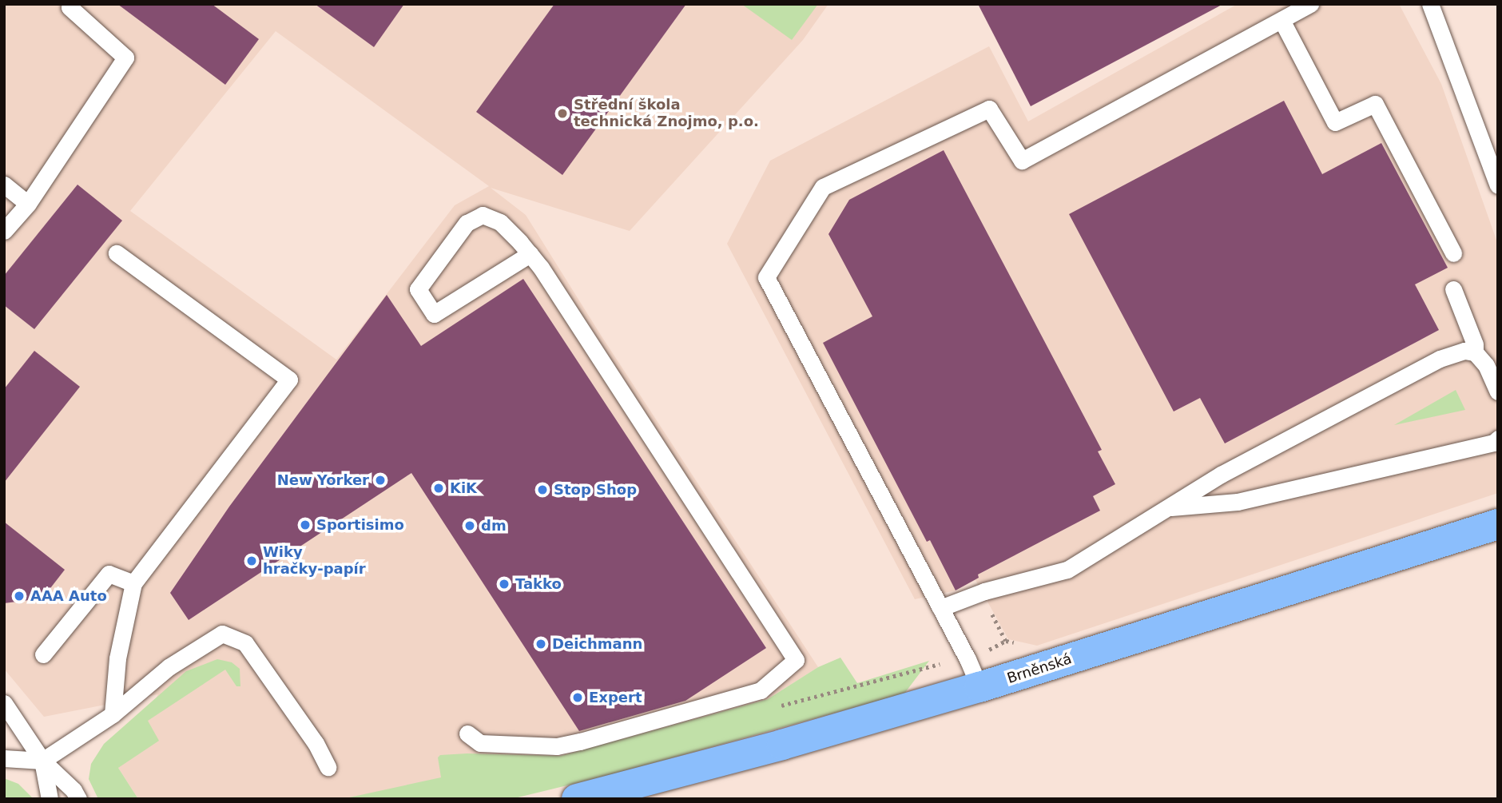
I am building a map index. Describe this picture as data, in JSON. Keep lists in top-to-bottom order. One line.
{"streets":{"main road":["Brněnská"]},"places":["Střední škola technická Znojmo, p.o.","New Yorker","KiK","Stop Shop","Sportisimo","dm","Wiky hračky-papír","Takko","AAA Auto","Deichmann","Expert"]}
